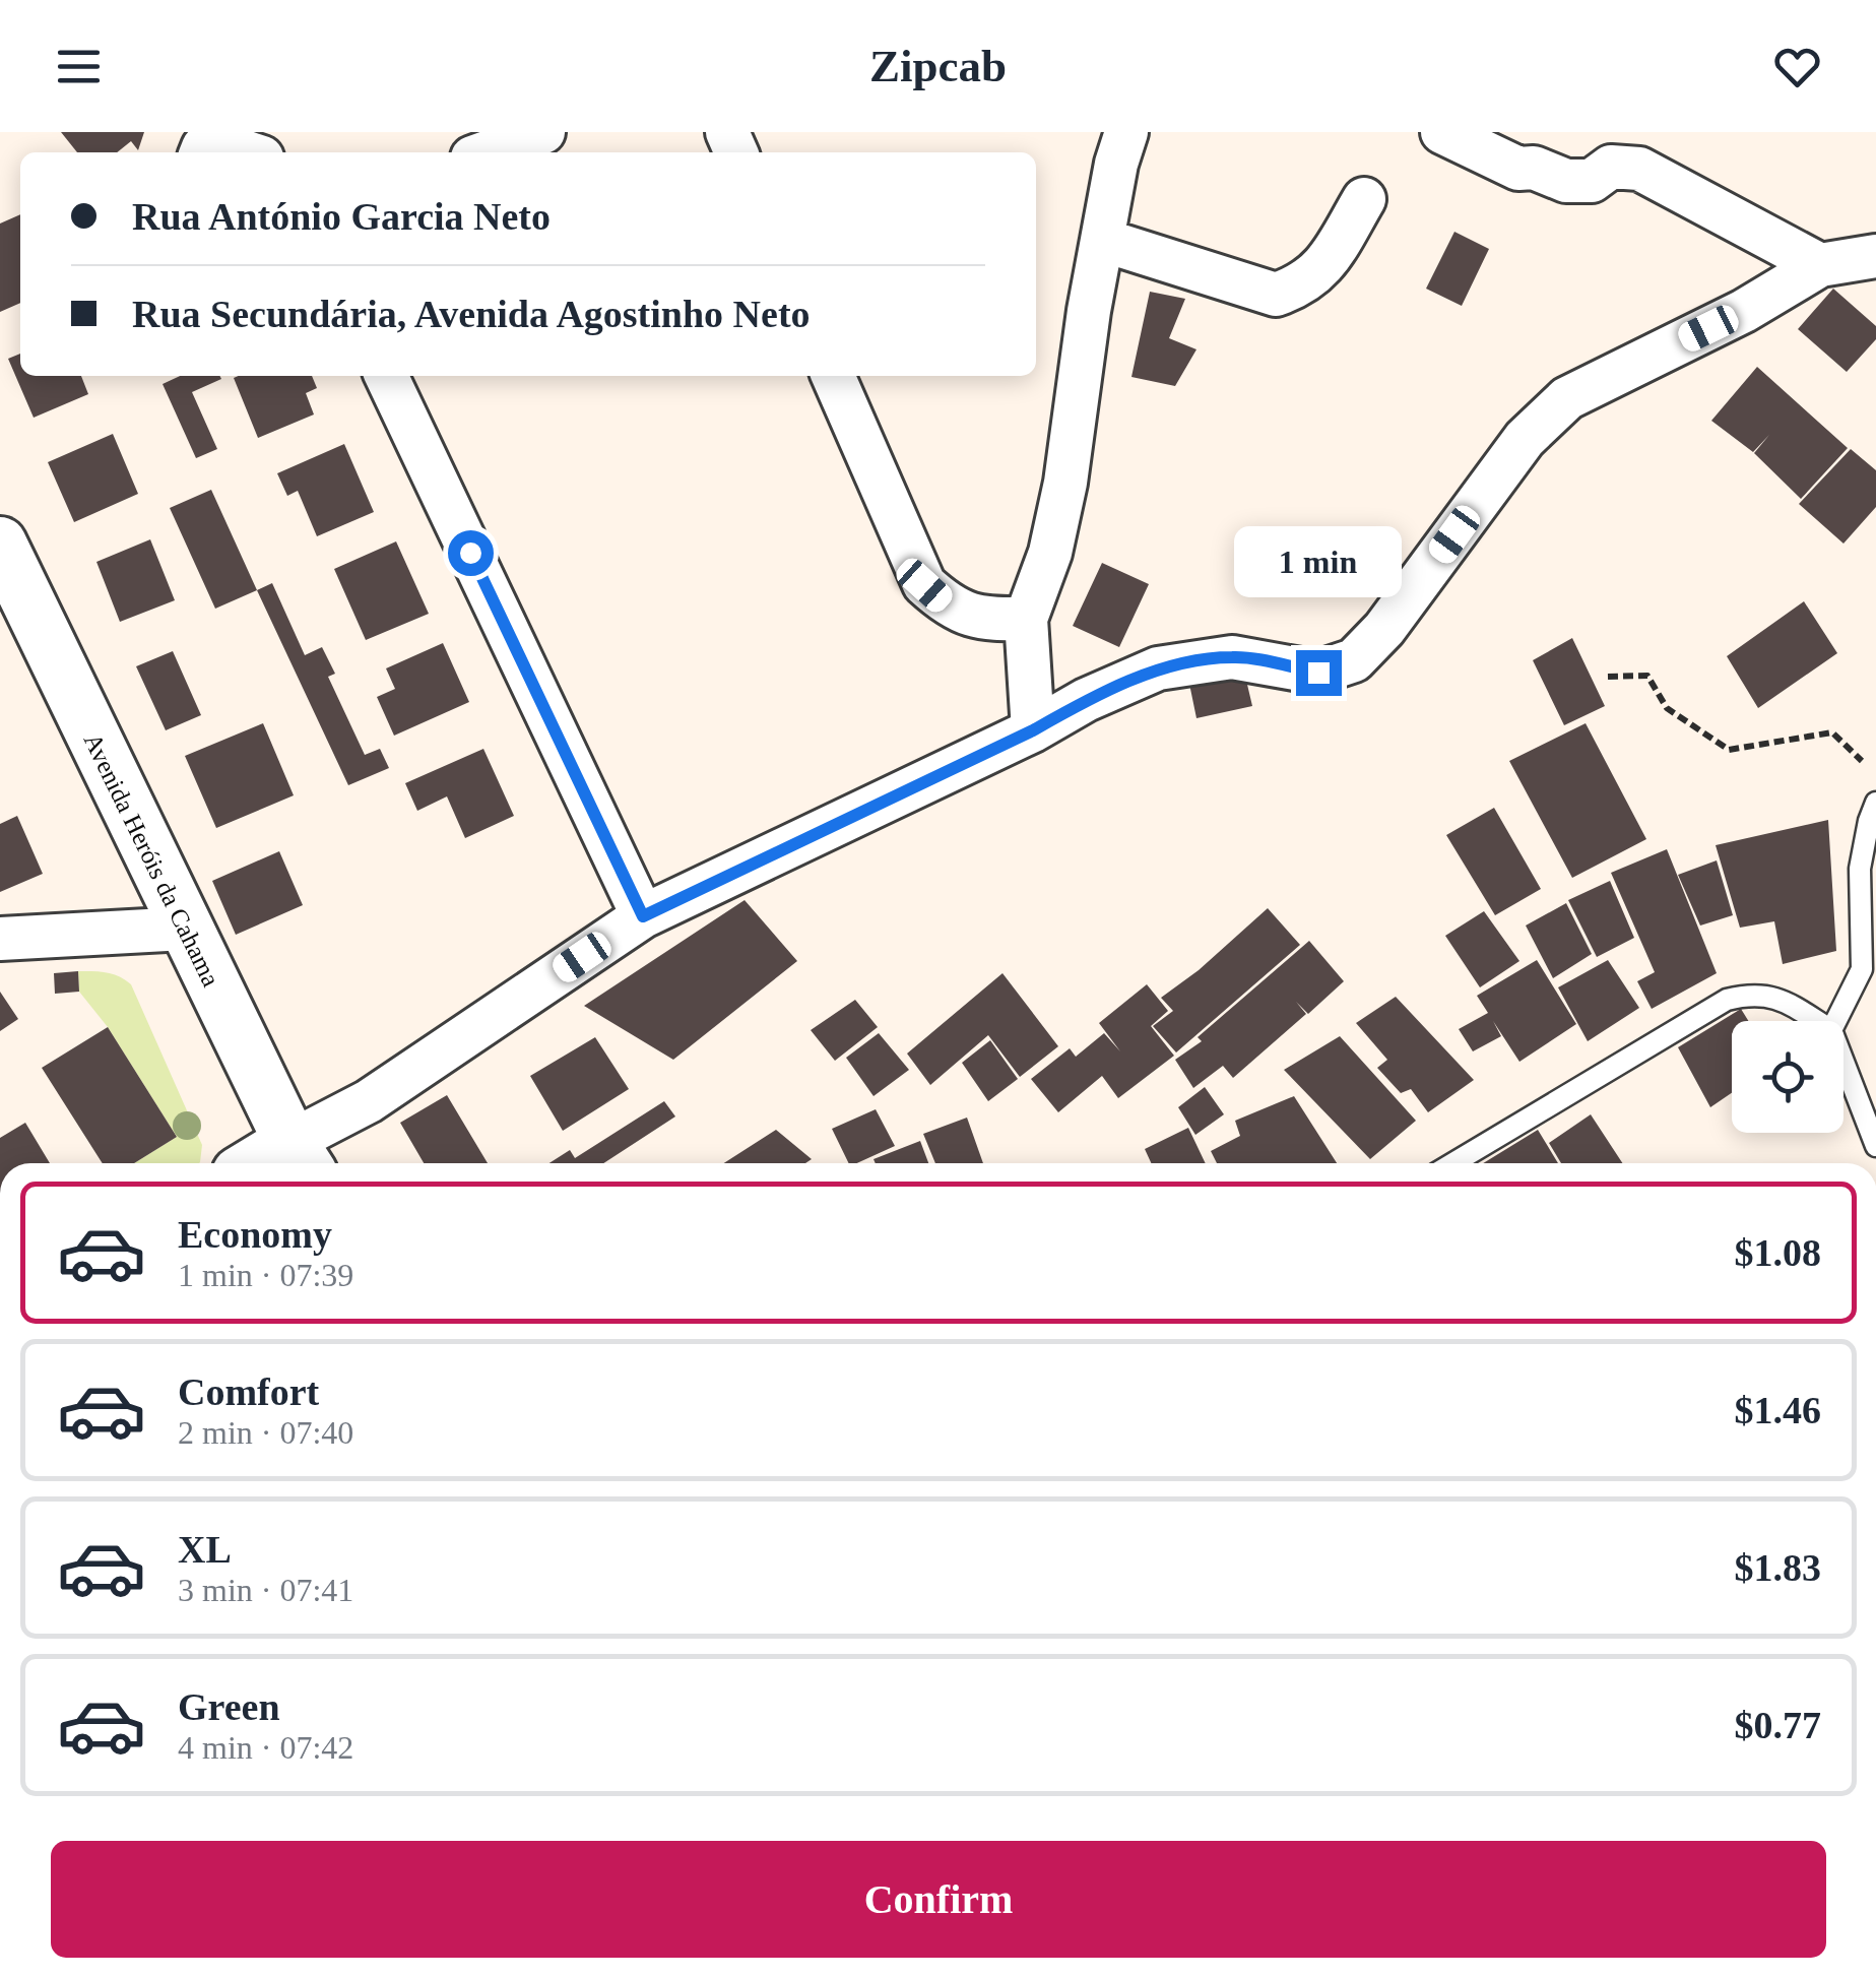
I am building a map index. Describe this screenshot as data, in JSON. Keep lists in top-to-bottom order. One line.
{"streets":{"street":["Avenida Heróis da Cahama"]},"page":{"header":"Zipcab","banner":["Rua António Garcia Neto","Rua Secundária, Avenida Agostinho Neto"],"bubble":"1 min","list":[{"name":"Economy","note":"1 min · 07:39","value":"$1.08"},{"name":"Comfort","note":"2 min · 07:40","value":"$1.46"},{"name":"XL","note":"3 min · 07:41","value":"$1.83"},{"name":"Green","note":"4 min · 07:42","value":"$0.77"}],"buttons":"Confirm"}}
